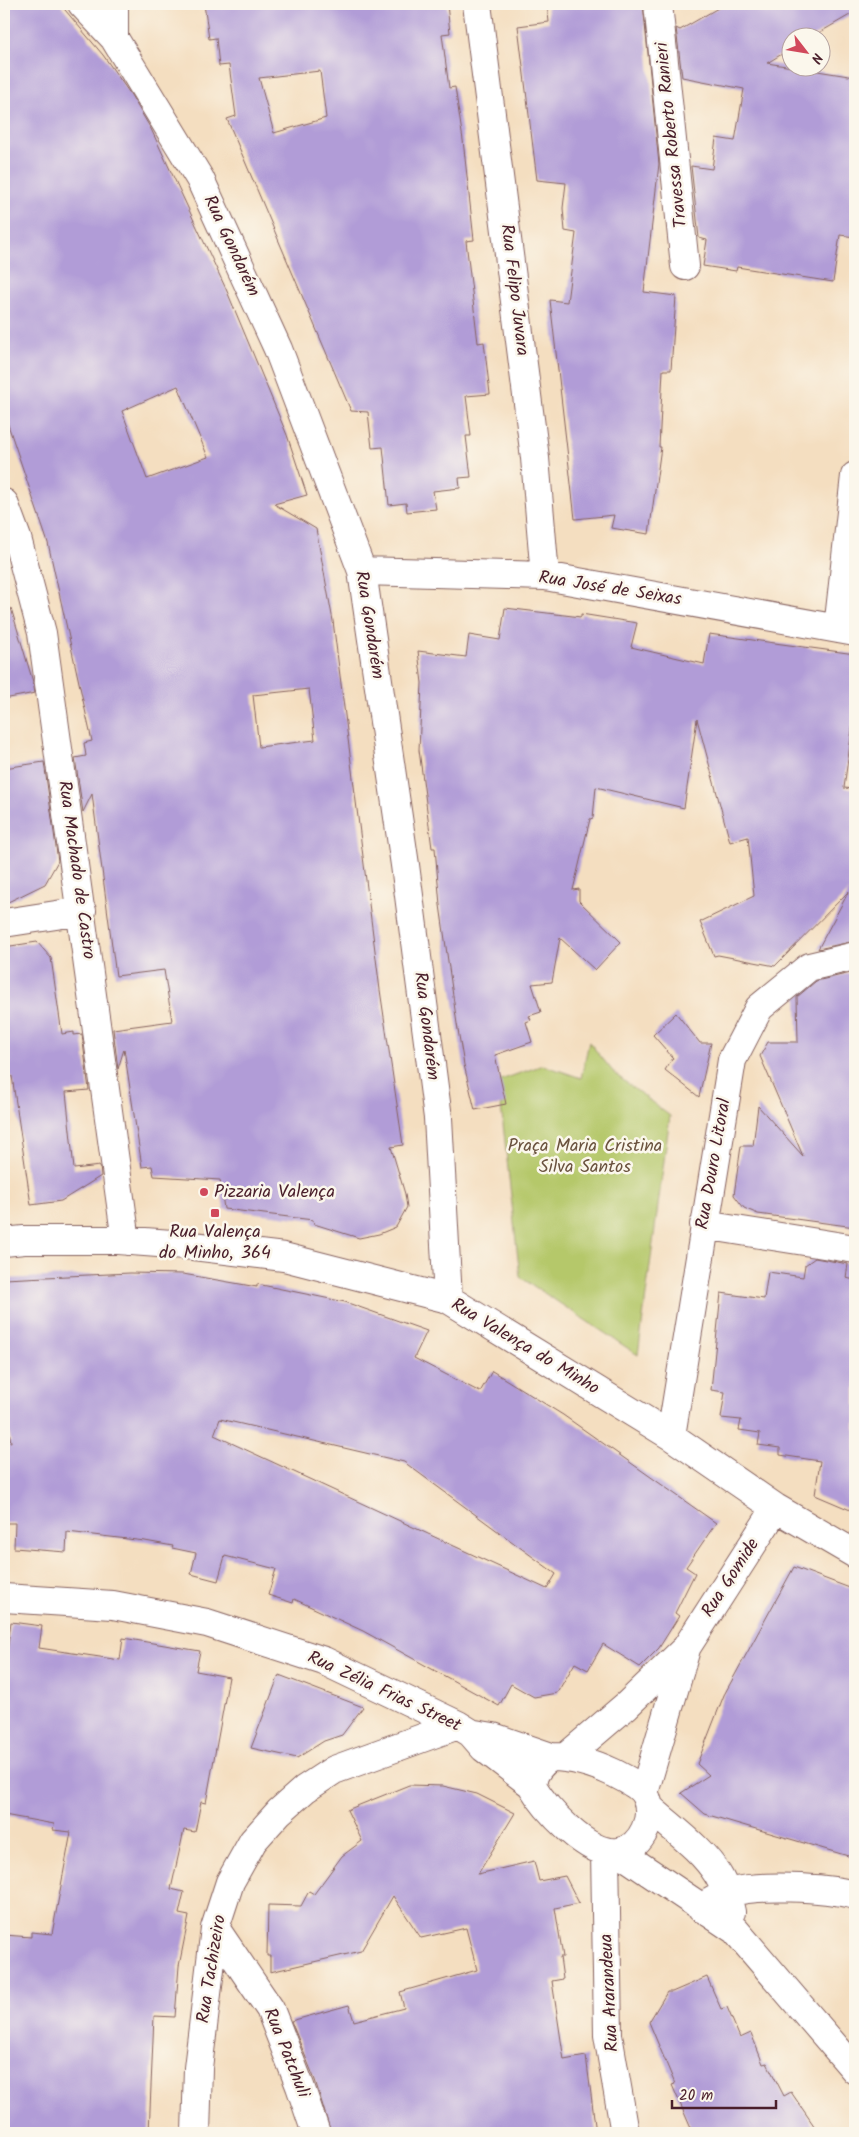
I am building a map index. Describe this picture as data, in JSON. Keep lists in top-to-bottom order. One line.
{"streets":{"street":["Travessa Roberto Ranieri","Rua Gondarém","Rua Felipo Juvara","Rua José de Seixas","Rua Machado de Castro","Rua Douro Litoral","Rua Valença do Minho","Rua Gomide","Rua Zélia Frias Street","Rua Tachizeiro","Rua Ararandeua","Rua Patchuli"]},"crossings":[["Rua Gondarém","Rua José de Seixas"],["Rua Gondarém","Rua Valença do Minho"],["Rua Felipo Juvara","Rua José de Seixas"],["Rua Machado de Castro","Rua Valença do Minho"],["Rua Douro Litoral","Rua Valença do Minho"],["Rua Valença do Minho","Rua Gomide"],["Rua Gomide","Rua Zélia Frias Street"],["Rua Gomide","Rua Ararandeua"],["Rua Zélia Frias Street","Rua Tachizeiro"],["Rua Zélia Frias Street","Rua Ararandeua"],["Rua Tachizeiro","Rua Patchuli"]],"parks":["Praça Maria Cristina Silva Santos"],"places":{"other":["Pizzaria Valença"],"transit":["Rua Valença do Minho, 364"]},"scale_bar":"20 m","north":"bottom right"}
